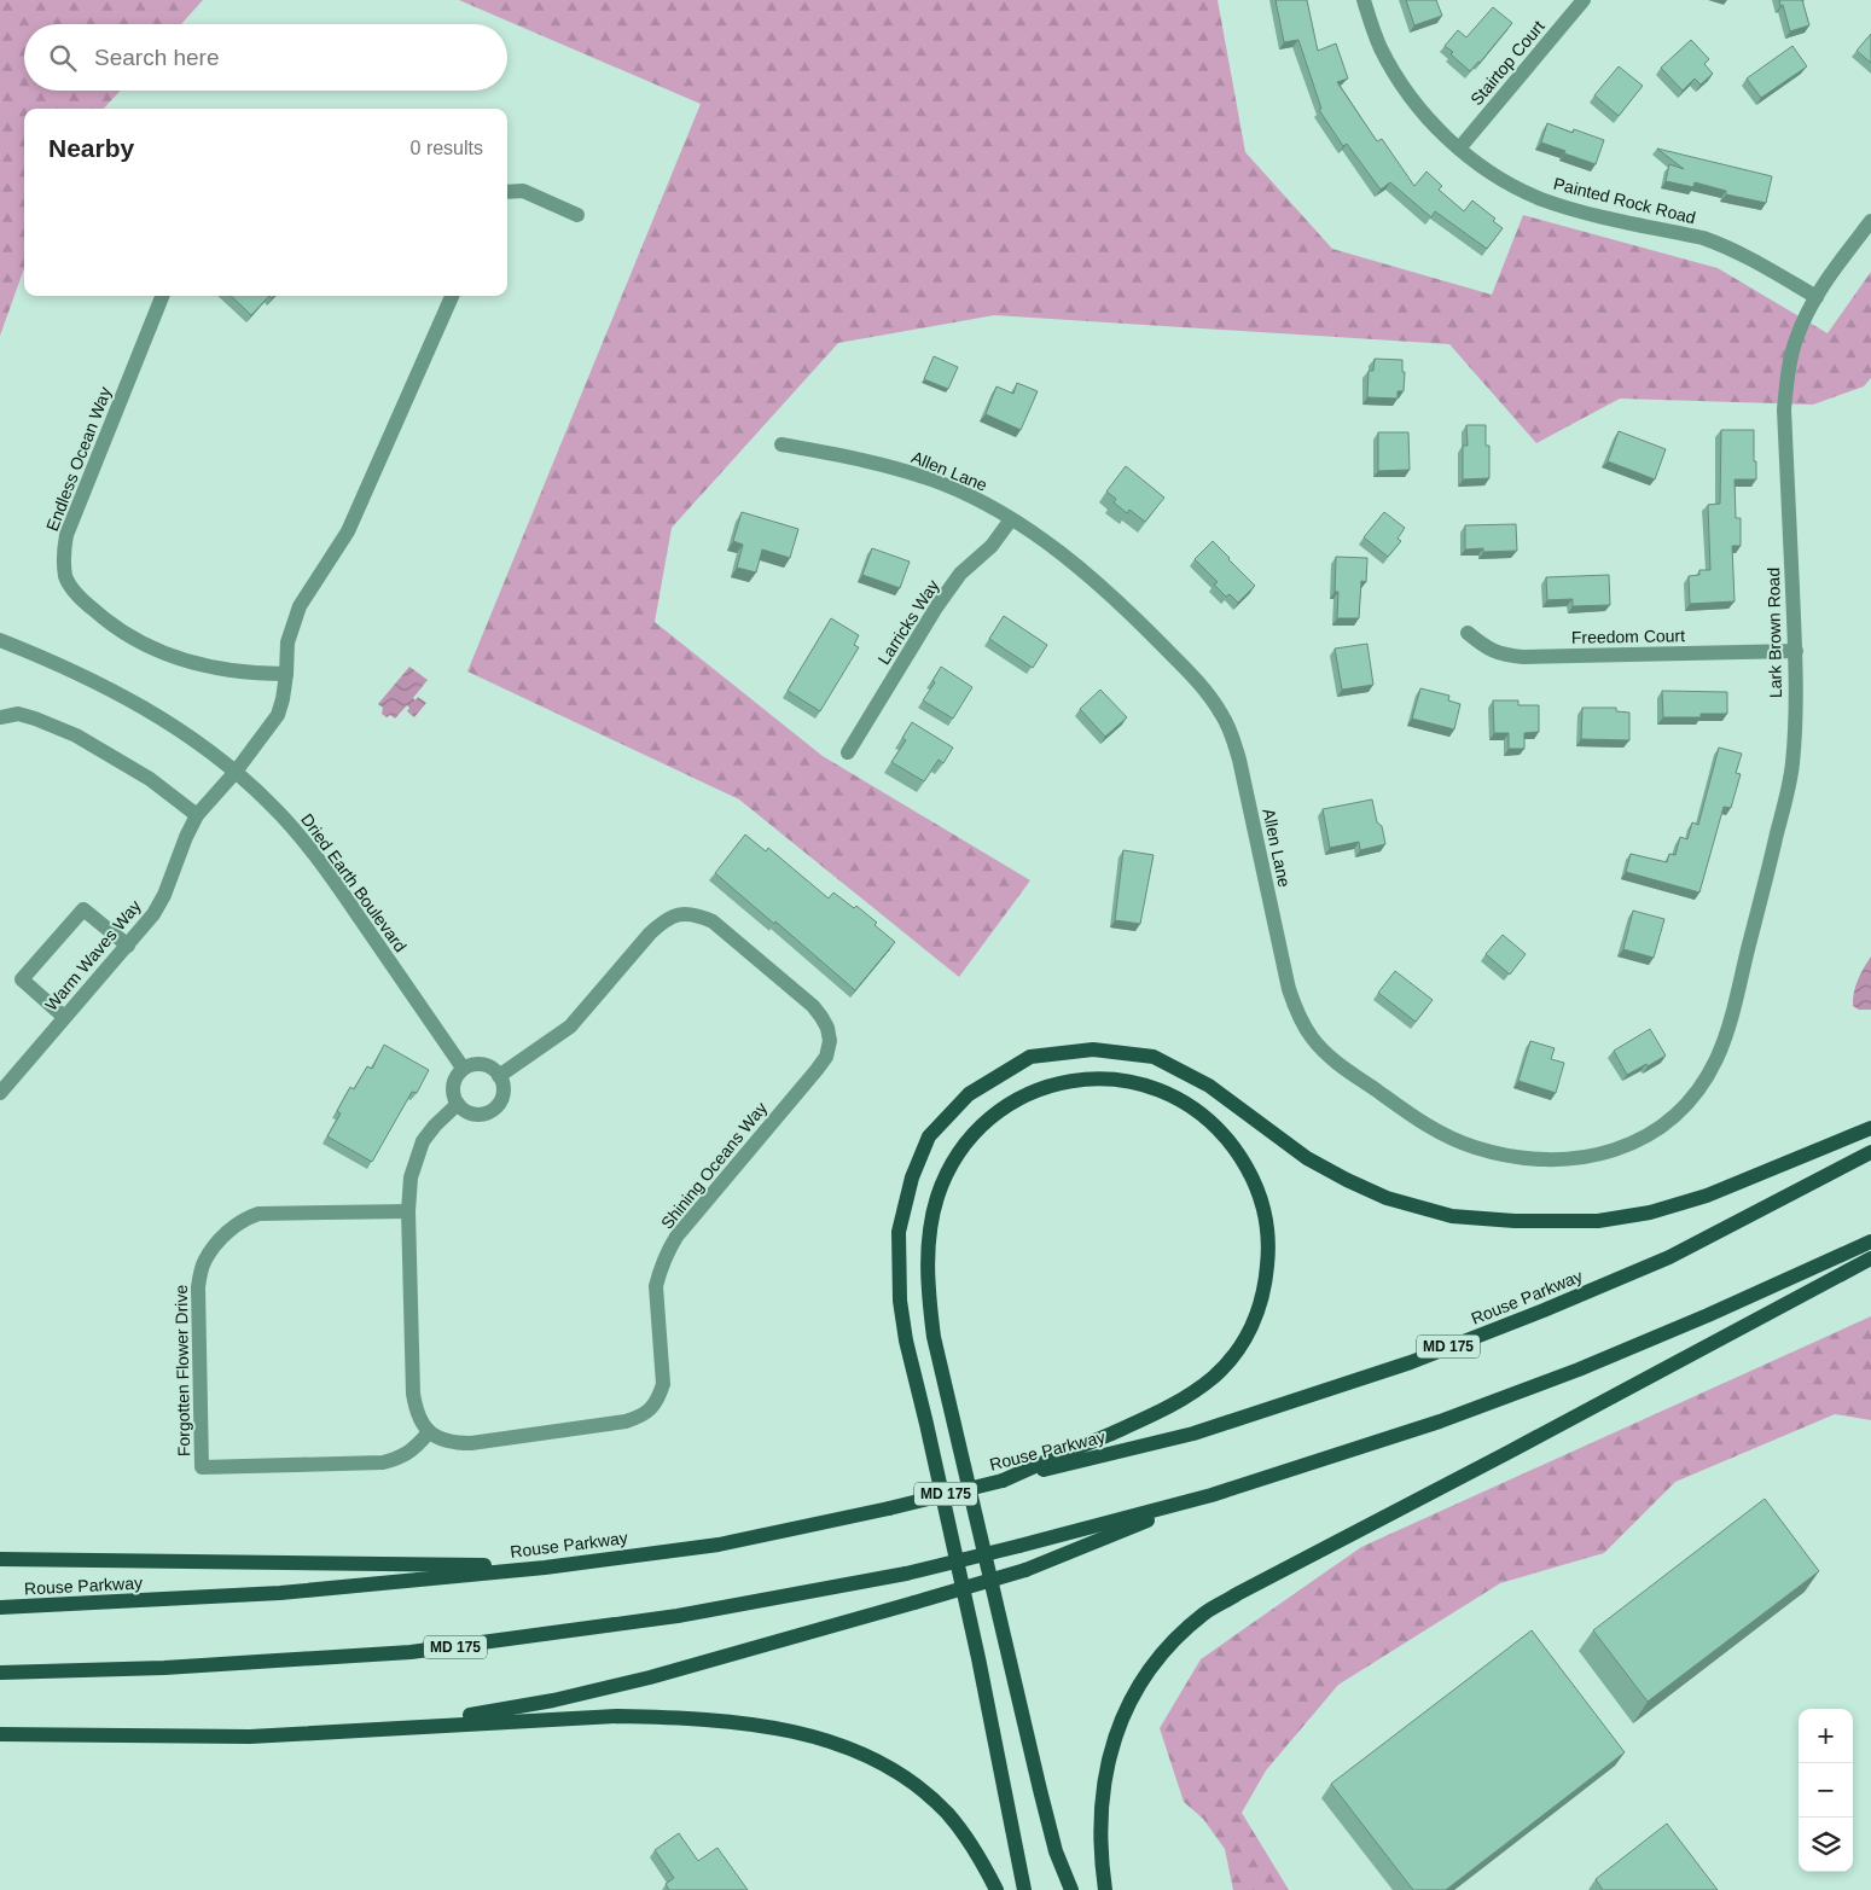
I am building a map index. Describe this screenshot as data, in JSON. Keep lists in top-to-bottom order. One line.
{"streets":{"main road":["Rouse Parkway","MD 175"],"street":["Stairtop Court","Painted Rock Road","Endless Ocean Way","Allen Lane","Larricks Way","Lark Brown Road","Freedom Court","Dried Earth Boulevard","Warm Waves Way","Shining Oceans Way","Forgotten Flower Drive"]},"crossings":[["Stairtop Court","Painted Rock Road"],["Painted Rock Road","Lark Brown Road"],["Allen Lane","Larricks Way"],["Allen Lane","Lark Brown Road"],["Lark Brown Road","Freedom Court"],["Dried Earth Boulevard","Warm Waves Way"],["Dried Earth Boulevard","Shining Oceans Way"],["Shining Oceans Way","Forgotten Flower Drive"]],"page":{"search":"Search here","heading":["Nearby","0 results"],"map_buttons":["+","−"]}}
